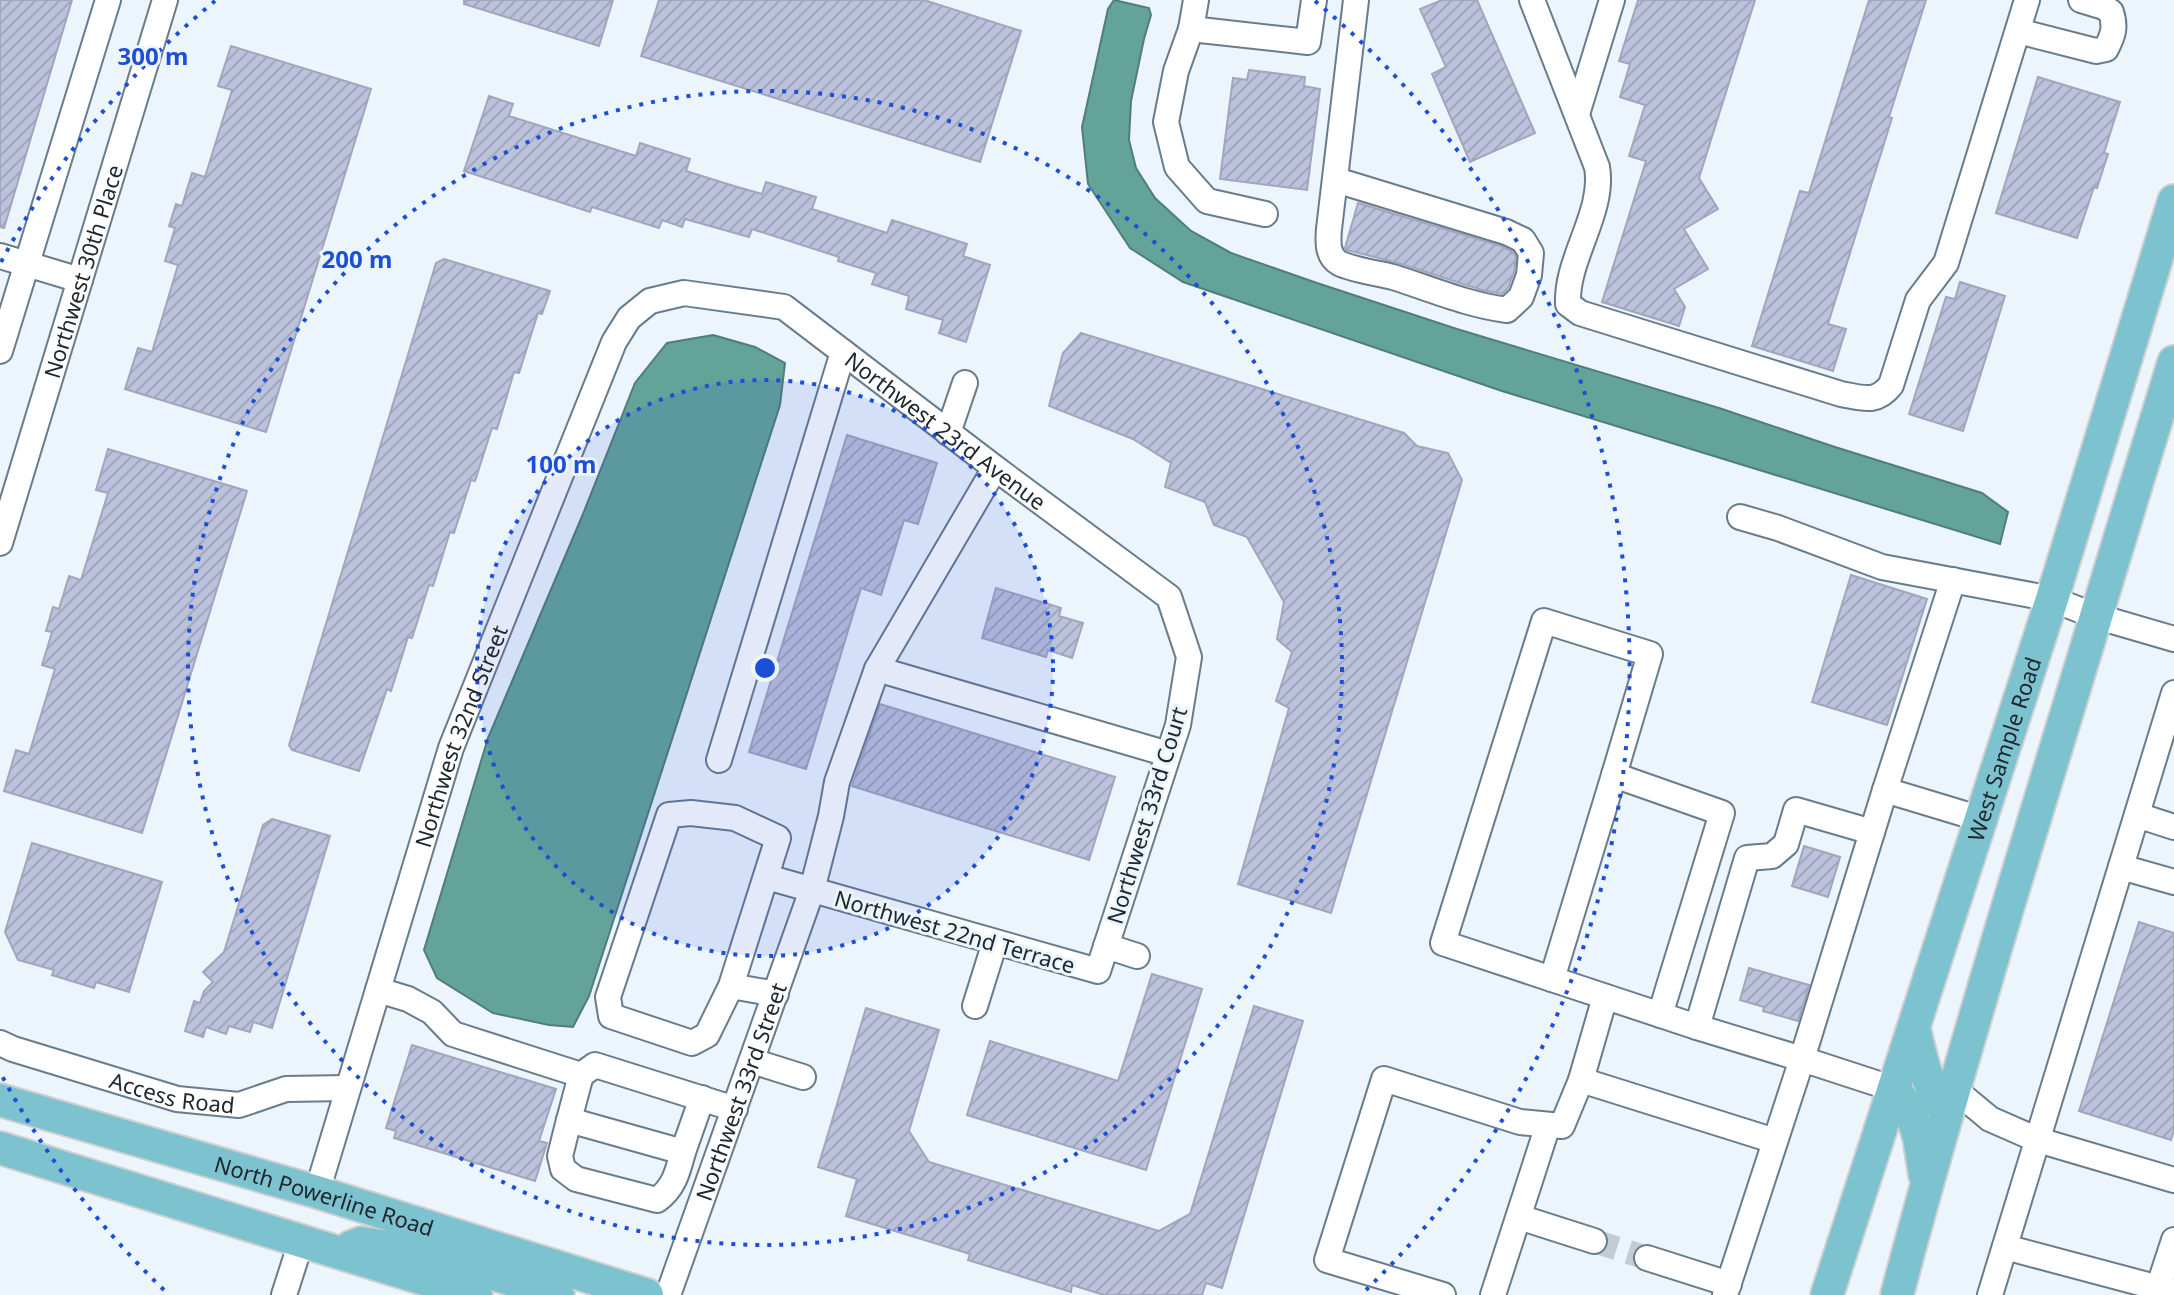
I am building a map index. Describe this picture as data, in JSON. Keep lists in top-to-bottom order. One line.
{"streets":{"main road":["West Sample Road","North Powerline Road"],"street":["Northwest 30th Place","Northwest 23rd Avenue","Northwest 32nd Street","Northwest 33rd Court","Northwest 22nd Terrace","Access Road","Northwest 33rd Street"]},"crossings":[["Northwest 23rd Avenue","Northwest 32nd Street"],["Northwest 23rd Avenue","Northwest 33rd Court"],["Northwest 23rd Avenue","Northwest 33rd Street"],["Northwest 32nd Street","Access Road"],["Northwest 32nd Street","North Powerline Road"],["Northwest 33rd Court","Northwest 22nd Terrace"],["Northwest 22nd Terrace","Northwest 33rd Street"]],"rings":["300 m","200 m","100 m"]}
